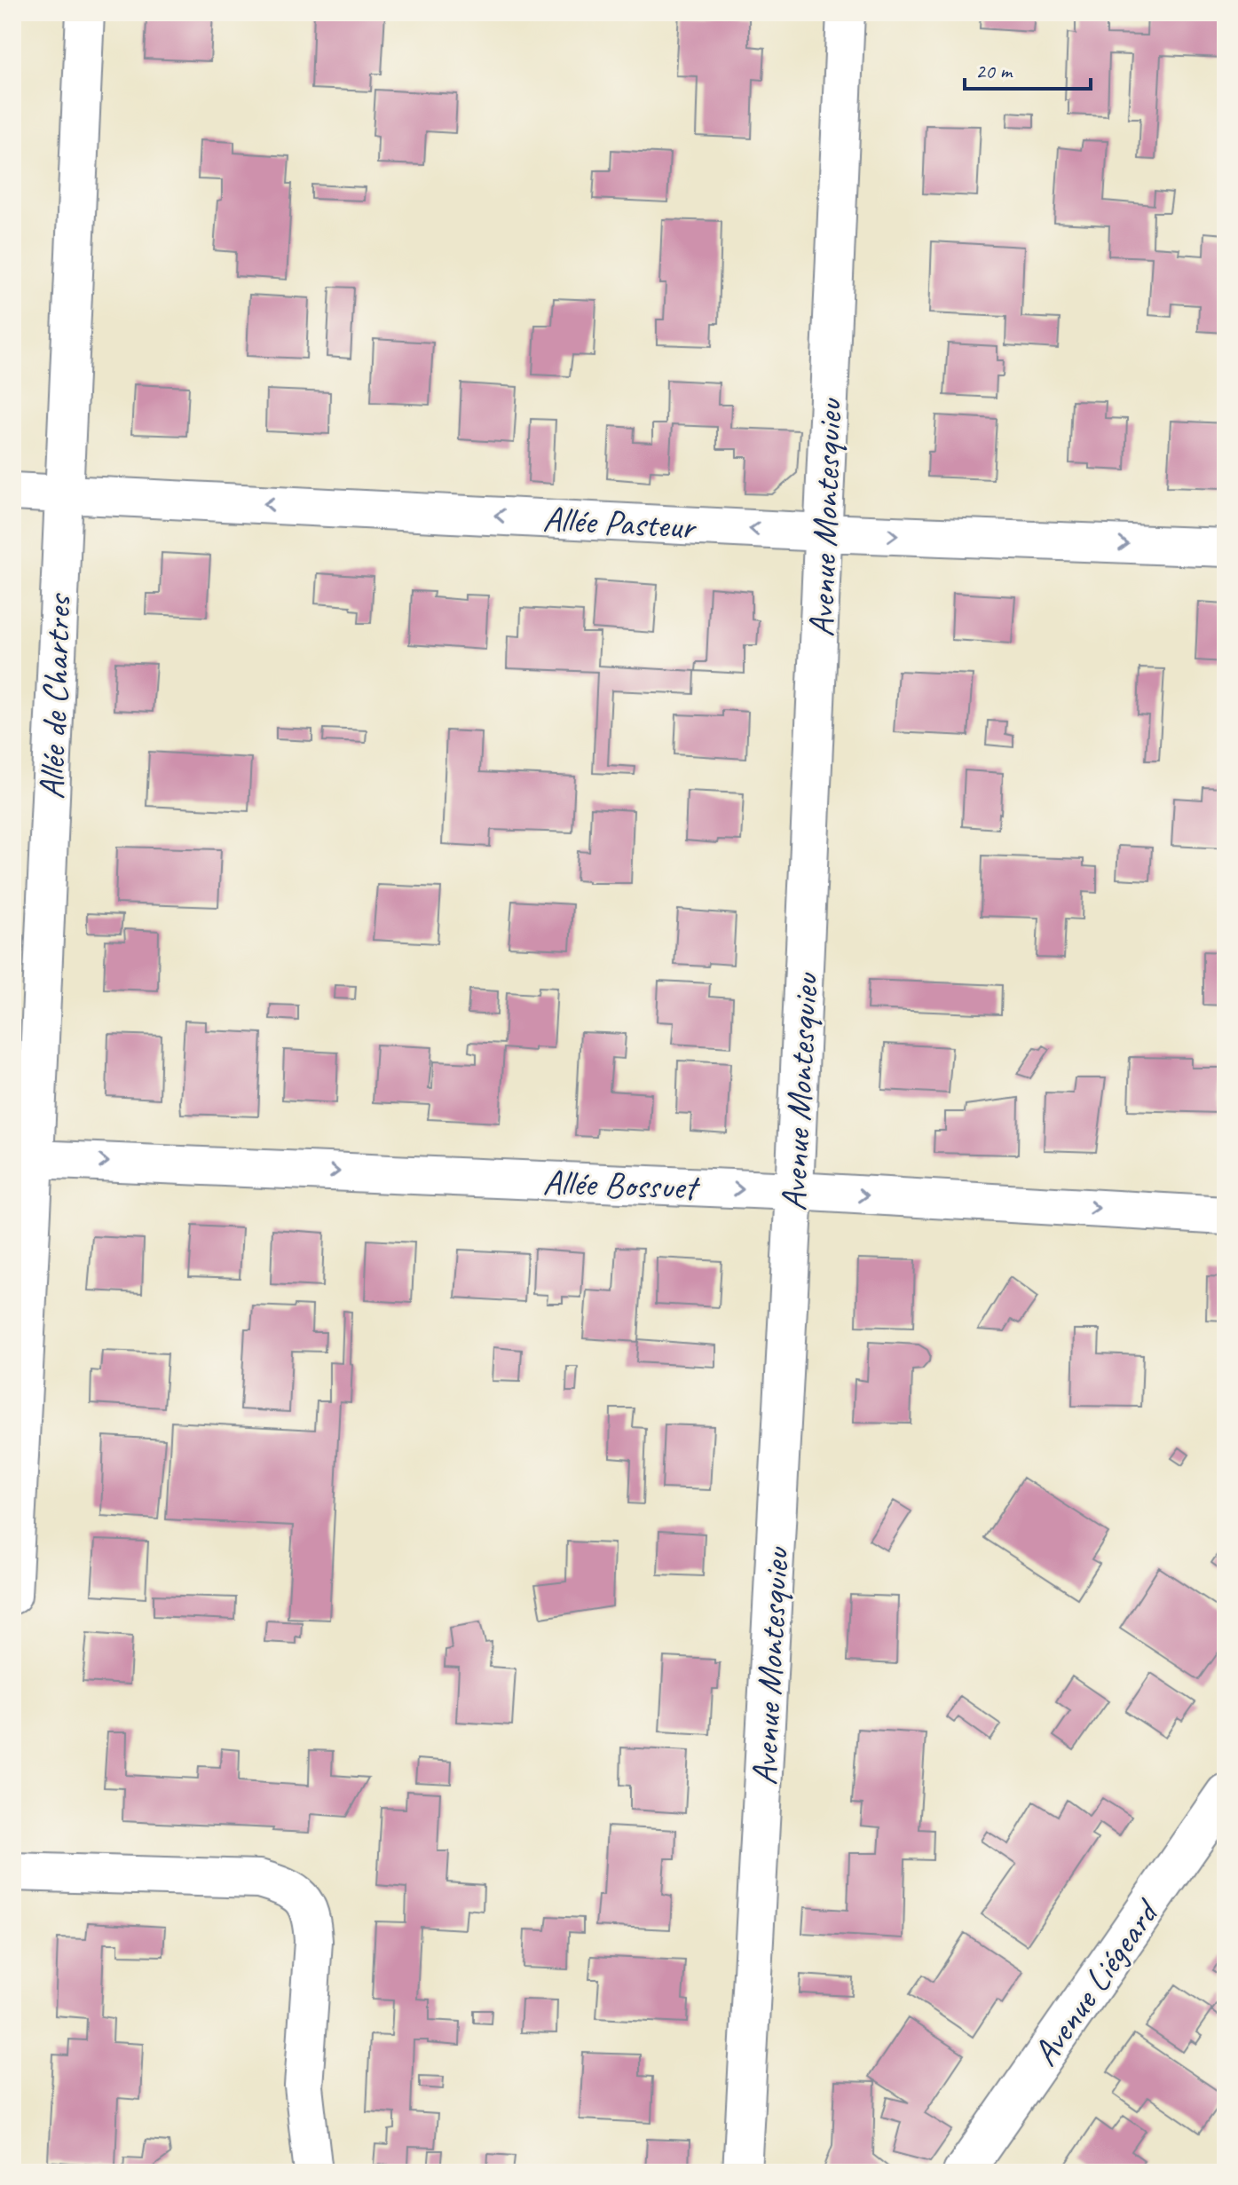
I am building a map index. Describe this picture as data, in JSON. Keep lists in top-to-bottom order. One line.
{"streets":{"street":["Avenue Montesquieu","Allée Pasteur","Allée de Chartres","Allée Bossuet","Avenue Liégeard"]},"crossings":[["Avenue Montesquieu","Allée Pasteur"],["Avenue Montesquieu","Allée Bossuet"],["Allée Pasteur","Allée de Chartres"],["Allée de Chartres","Allée Bossuet"]],"one_way":["Allée Bossuet"],"scale_bar":"20 m"}
